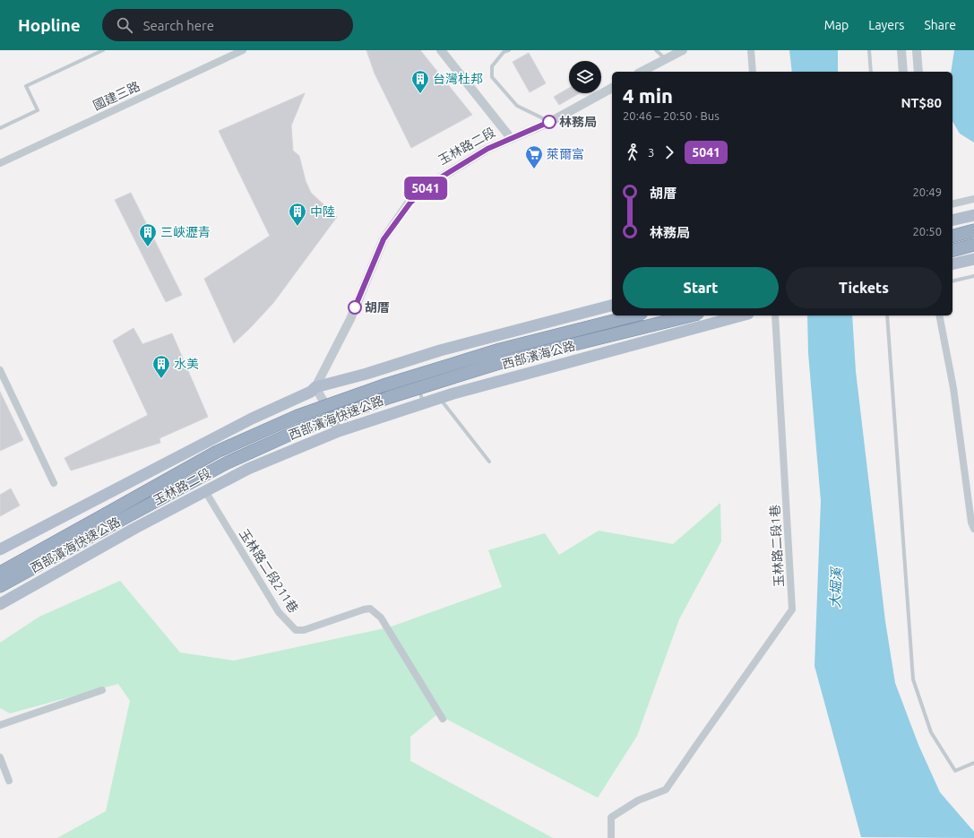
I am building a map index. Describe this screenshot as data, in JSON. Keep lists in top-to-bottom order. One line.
{"streets":{"highway":["西部濱海快速公路"],"main road":["玉林路二段","西部濱海公路"],"street":["國建三路","玉林路二段1巷","玉林路二段211巷"]},"crossings":[["玉林路二段","西部濱海公路"],["玉林路二段","玉林路二段211巷"]],"water":["大堀溪"],"places":{"building":["台灣杜邦","中陸","三峽瀝青","水美"],"other":["林務局","胡厝"],"supermarket":["萊爾富"]},"lines":["bus line 5041"],"page":{"header":"Hopline","search":"Search here","nav":["Map","Layers","Share"],"on_map":"5041","heading":["4 min","20:46 – 20:50 · Bus","NT$80"],"legs":["3","5041"],"list":[{"name":"胡厝","value":"20:49"},{"name":"林務局","value":"20:50"}],"buttons":["Start","Tickets"]}}
